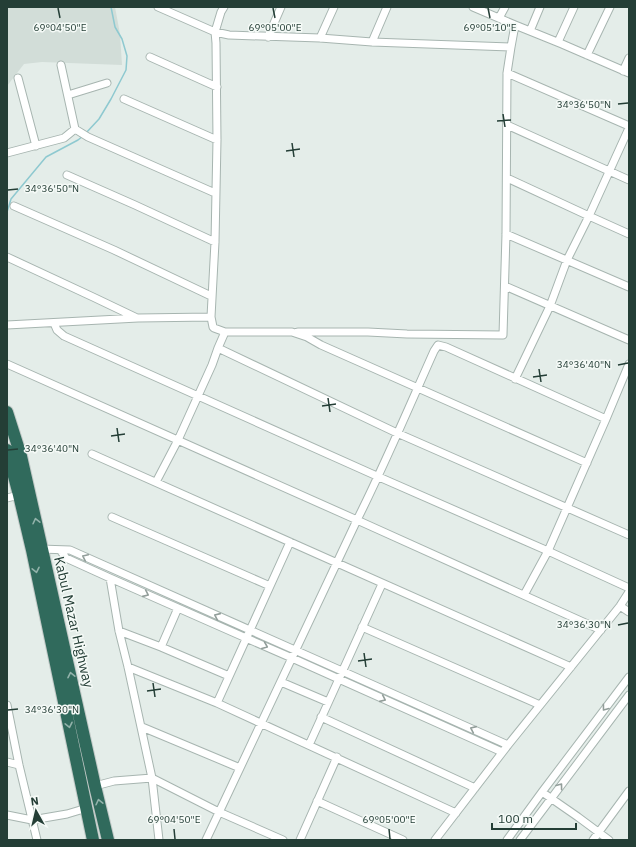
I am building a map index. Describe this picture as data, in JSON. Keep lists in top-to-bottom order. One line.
{"streets":{"highway":["Kabul Mazar Highway"]},"scale_bar":"100 m","north":"top","coordinates":["69°04'50\"E","69°05'00\"E","69°05'10\"E","34°36'50\"N","34°36'40\"N","34°36'30\"N"]}
